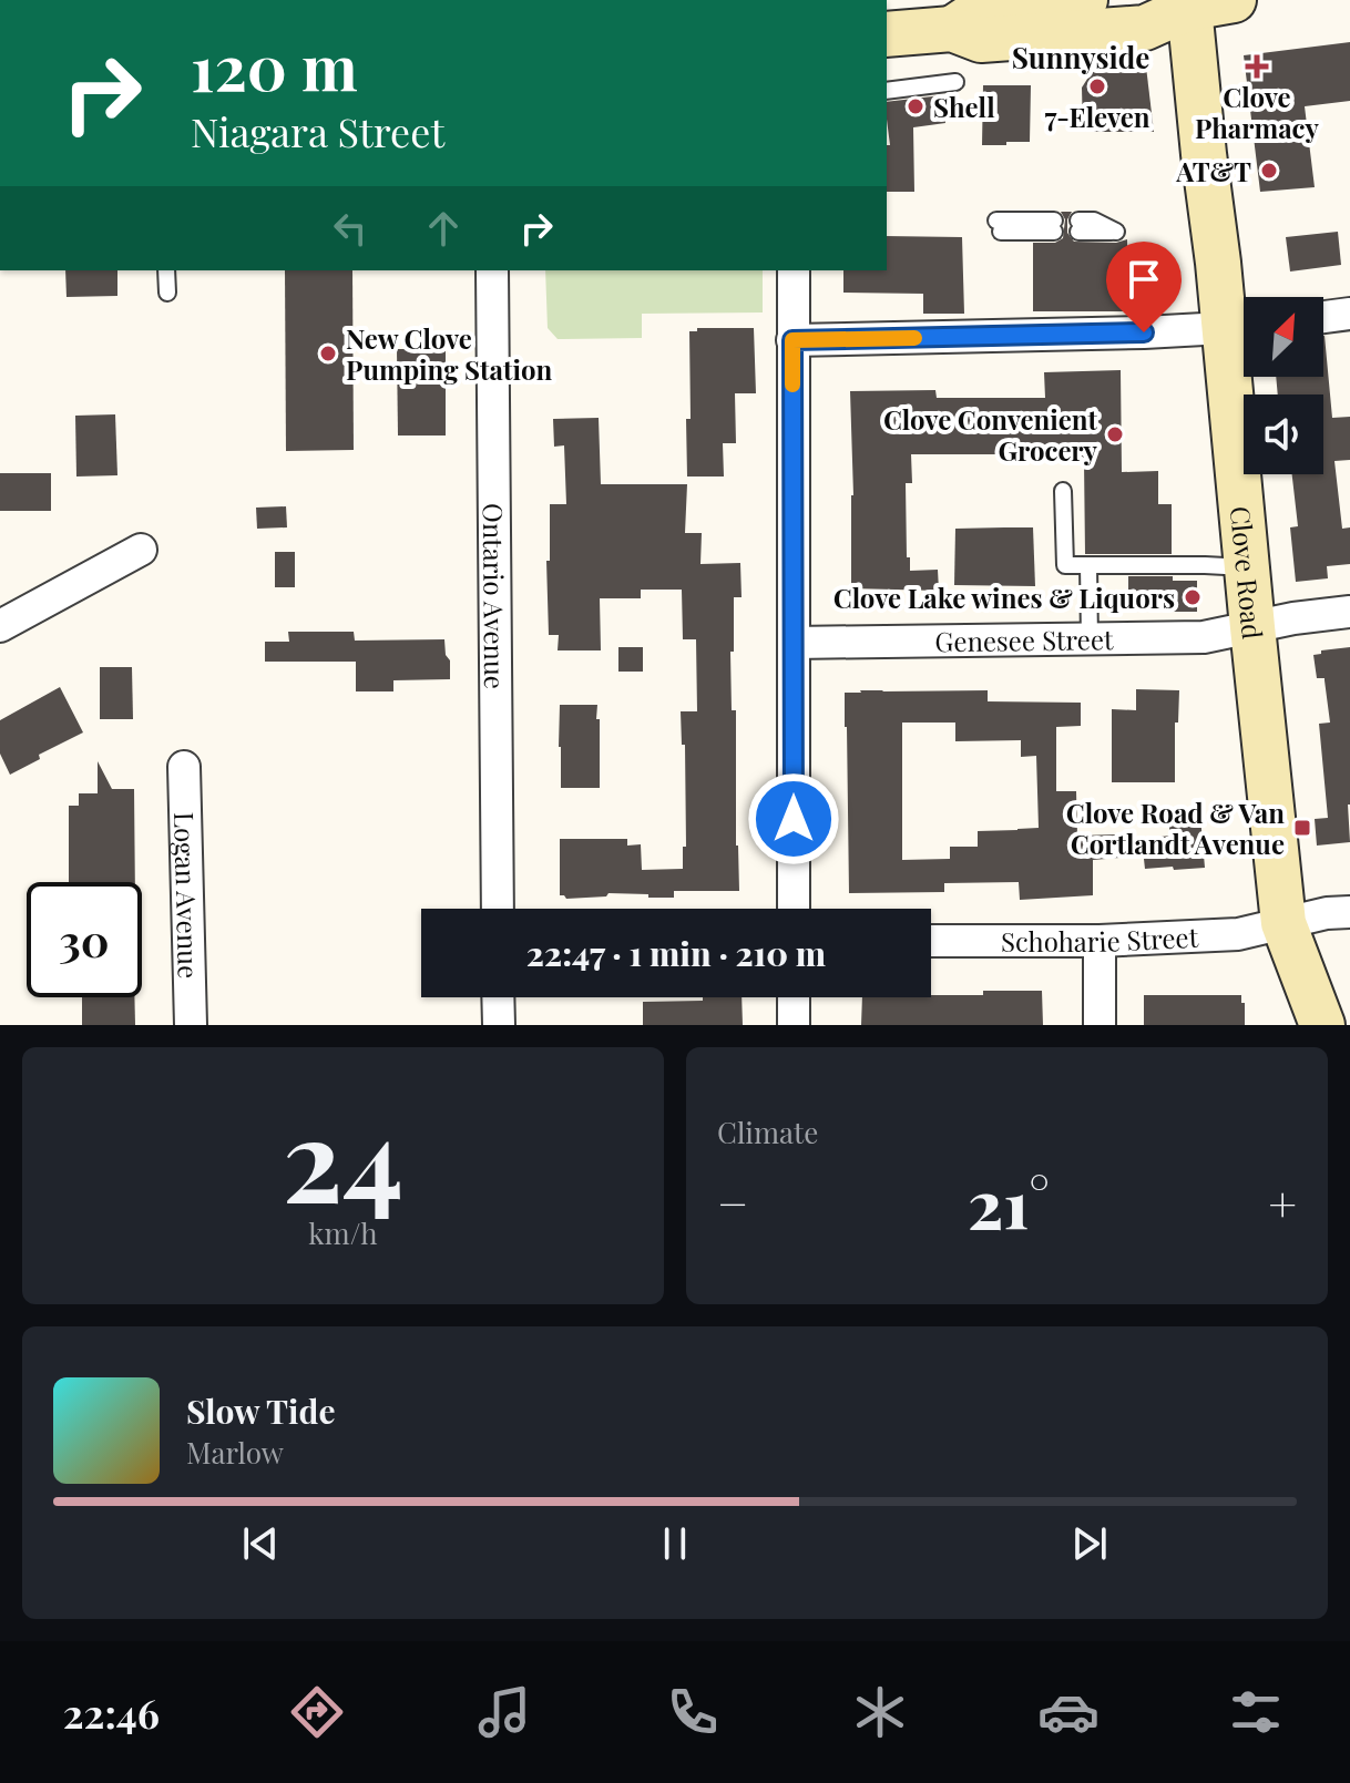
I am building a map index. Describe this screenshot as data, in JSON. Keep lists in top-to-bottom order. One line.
{"streets":{"main road":["Clove Road"],"street":["Ontario Avenue","Genesee Street","Logan Avenue","Schoharie Street"]},"crossings":[["Clove Road","Genesee Street"],["Clove Road","Schoharie Street"]],"districts":["Sunnyside"],"places":{"health":["Clove Pharmacy"],"other":["7-Eleven","Shell","AT&T","New Clove Pumping Station","Clove Convenient Grocery","Clove Lake wines & Liquors"],"transit":["Clove Road & Van Cortlandt Avenue"]},"north":"top right","page":{"turn":["120 m","Niagara Street"],"limit":"30","trip":"22:47 · 1 min · 210 m","tile":[["24","km/h"],"Climate"],"heat":["−","21°","+"],"song":["Slow Tide","Marlow"],"tabs":"22:46"}}
